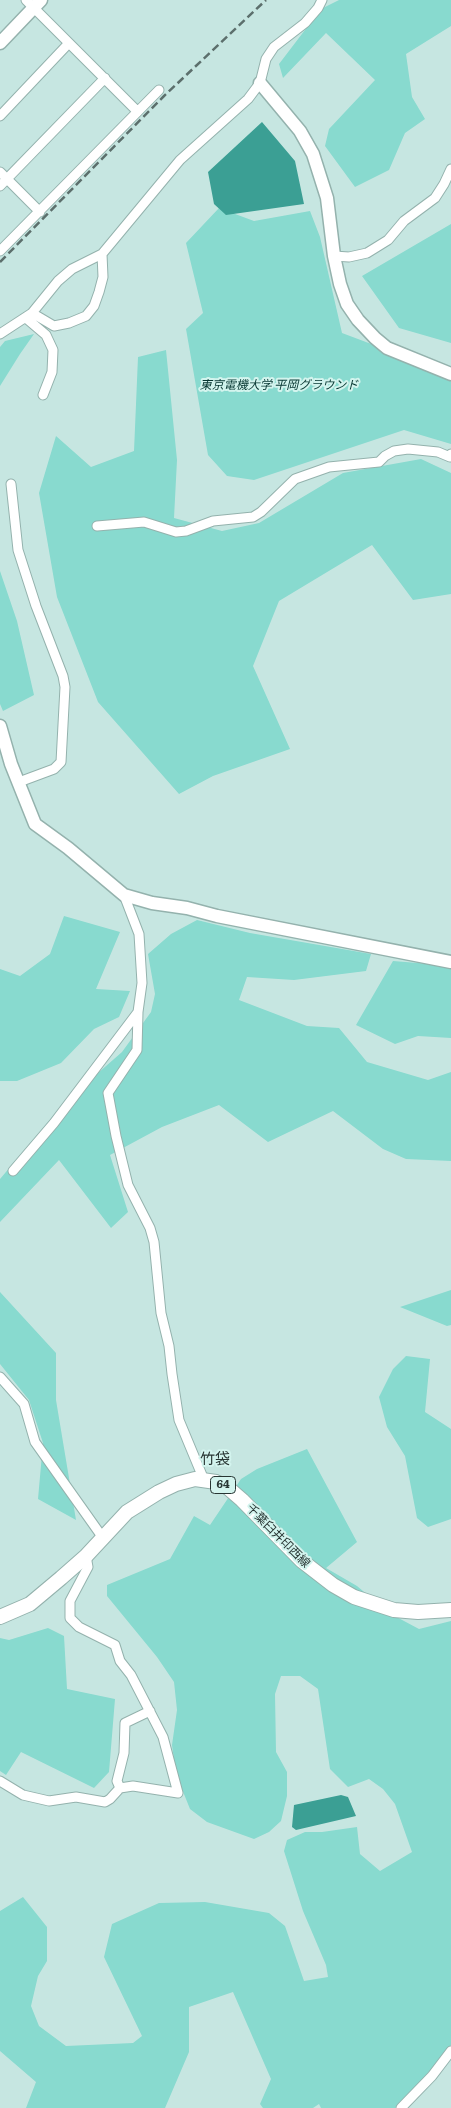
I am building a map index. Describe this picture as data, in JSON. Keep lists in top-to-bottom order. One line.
{"streets":{"main road":["64","千葉臼井印西線"]},"districts":["竹袋"],"parks":["東京電機大学 平岡グラウンド"]}
